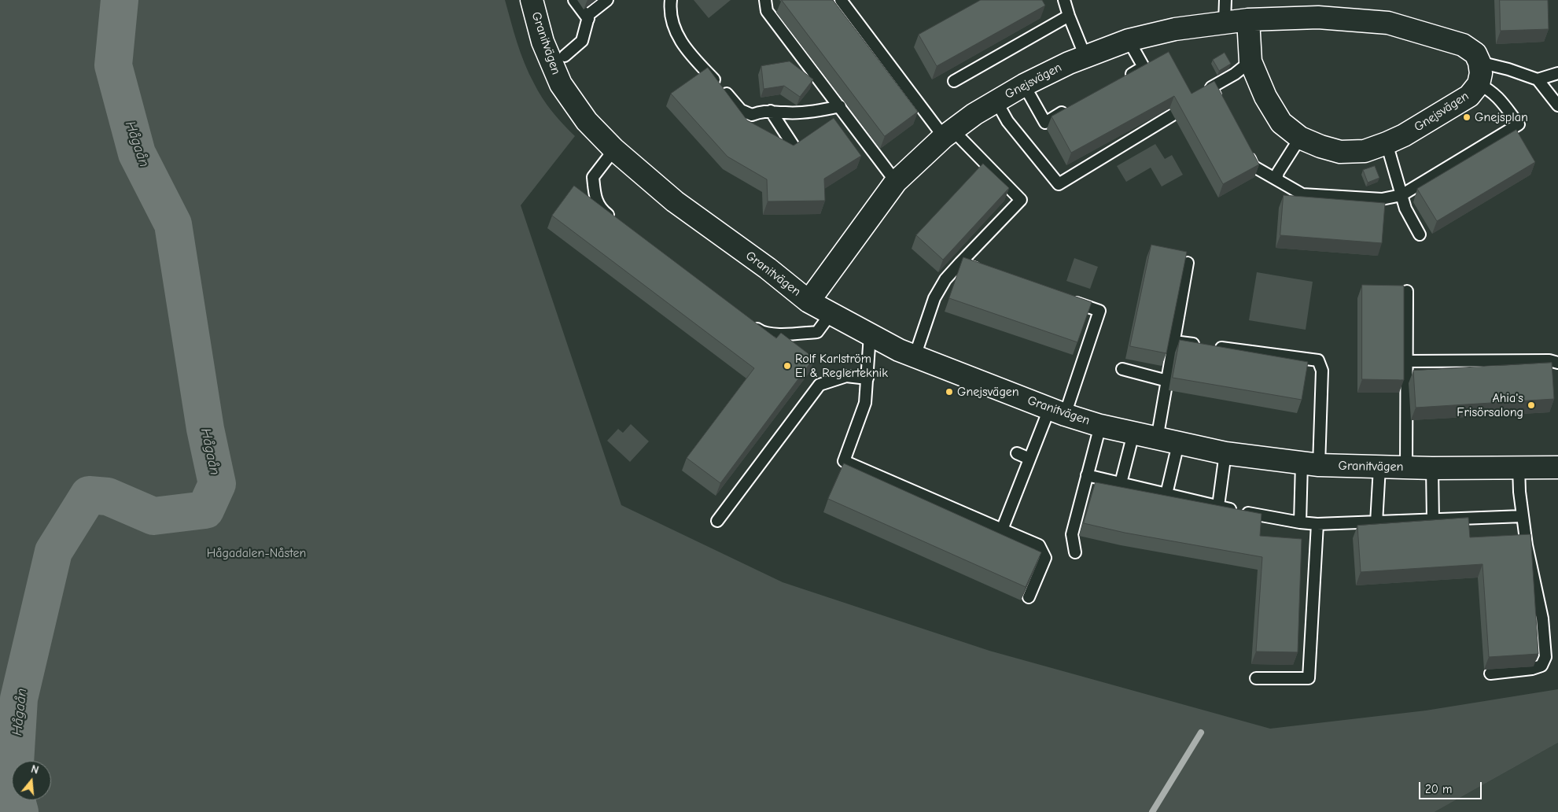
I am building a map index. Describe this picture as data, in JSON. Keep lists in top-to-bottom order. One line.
{"streets":{"street":["Granitvägen","Gnejsvägen"]},"crossings":[["Granitvägen","Gnejsvägen"]],"water":["Hågaån"],"parks":["Hågadalen-Nåsten"],"places":["Gnejsplan","Rolf Karlström El & Reglerteknik","Gnejsvägen","Ahia's Frisörsalong"],"scale_bar":"20 m","north":"top"}
